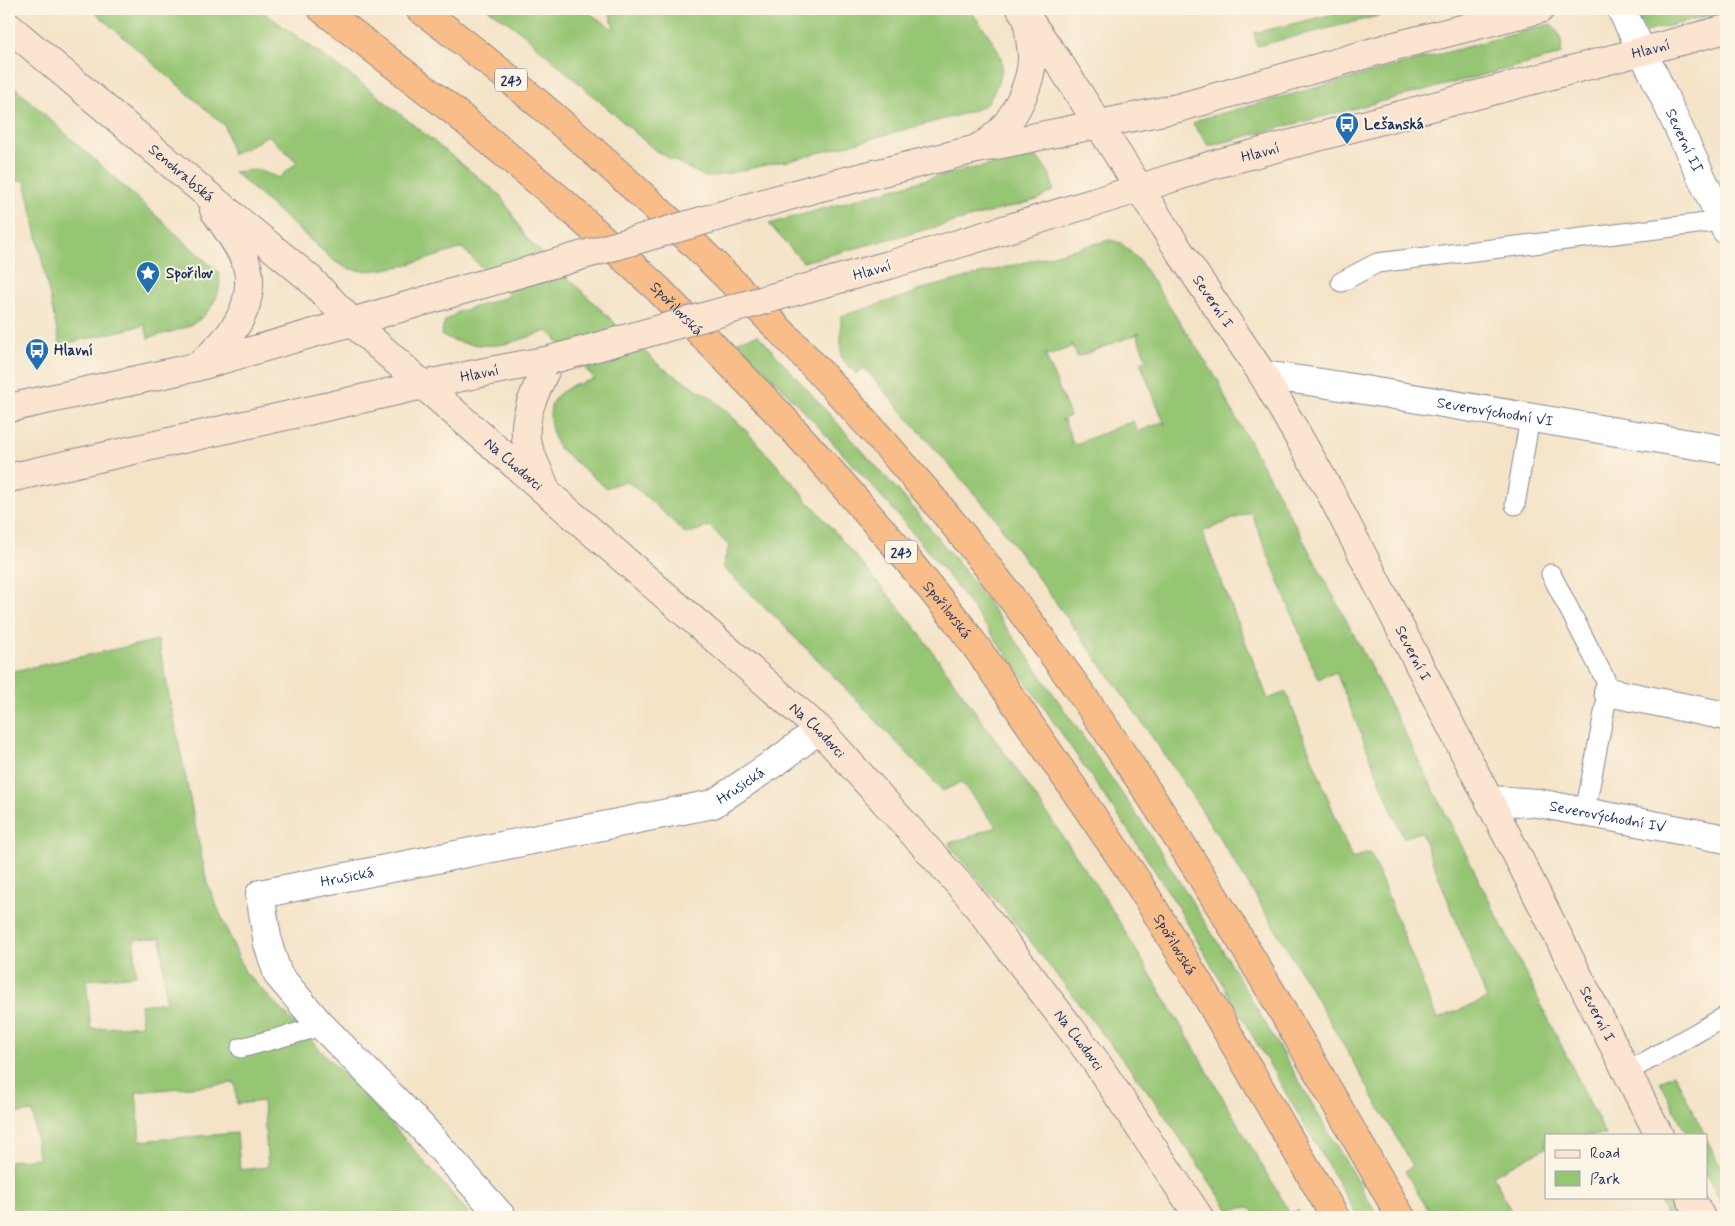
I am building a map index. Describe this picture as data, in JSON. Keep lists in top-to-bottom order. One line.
{"streets":{"highway":["243","Spořilovská"],"street":["Hlavní","Severní II","Senohrabská","Severní I","Severovýchodní VI","Na Chodovci","Hrusická","Severovýchodní IV"]},"crossings":[["Hlavní","Severní II"],["Hlavní","Severní I"],["Hlavní","Na Chodovci"],["Senohrabská","Na Chodovci"],["Severní I","Severovýchodní VI"],["Severní I","Severovýchodní IV"],["Na Chodovci","Hrusická"]],"places":{"bus stop":["Lešanská","Hlavní"],"place":["Spořilov"]},"legend":["Road","Park"]}
